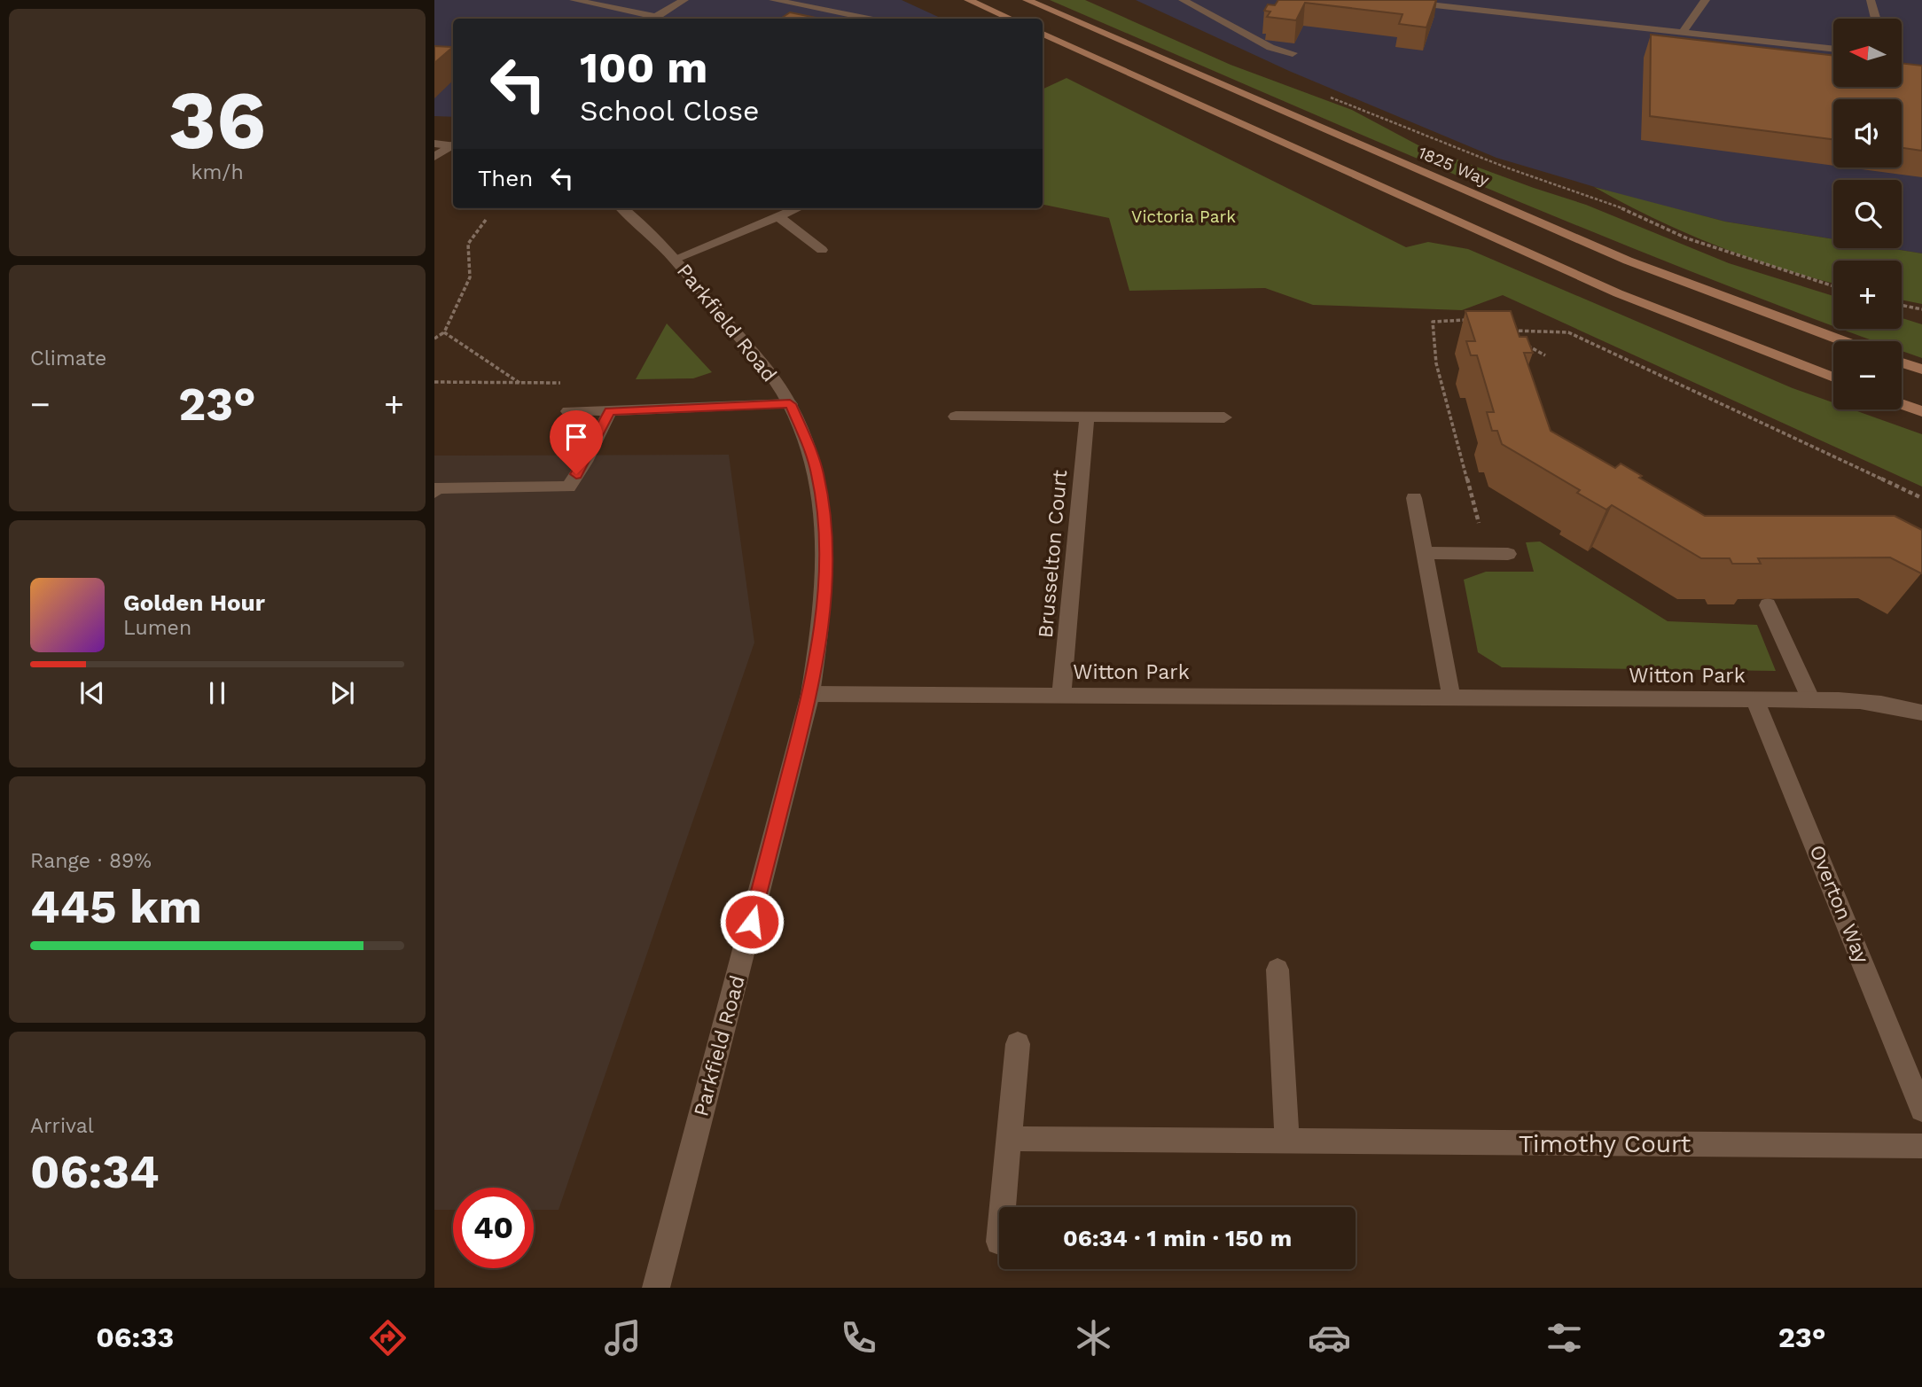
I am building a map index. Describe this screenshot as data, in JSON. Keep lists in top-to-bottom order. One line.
{"streets":{"main road":["1825 Way"],"street":["Parkfield Road","Brusselton Court","Witton Park","Overton Way","Timothy Court"]},"crossings":[["Parkfield Road","Witton Park"],["Brusselton Court","Witton Park"],["Witton Park","Overton Way"]],"parks":["Victoria Park"],"north":"left","page":{"tile":[["36","km/h"],"Climate",["Range · 89%","445 km"],["Arrival","06:34"]],"map_buttons":["+","−"],"turn":["100 m","School Close"],"then":"Then","heat":["−","23°","+"],"song":["Golden Hour","Lumen"],"limit":"40","trip":"06:34 · 1 min · 150 m","tabs":["06:33","23°"]}}
